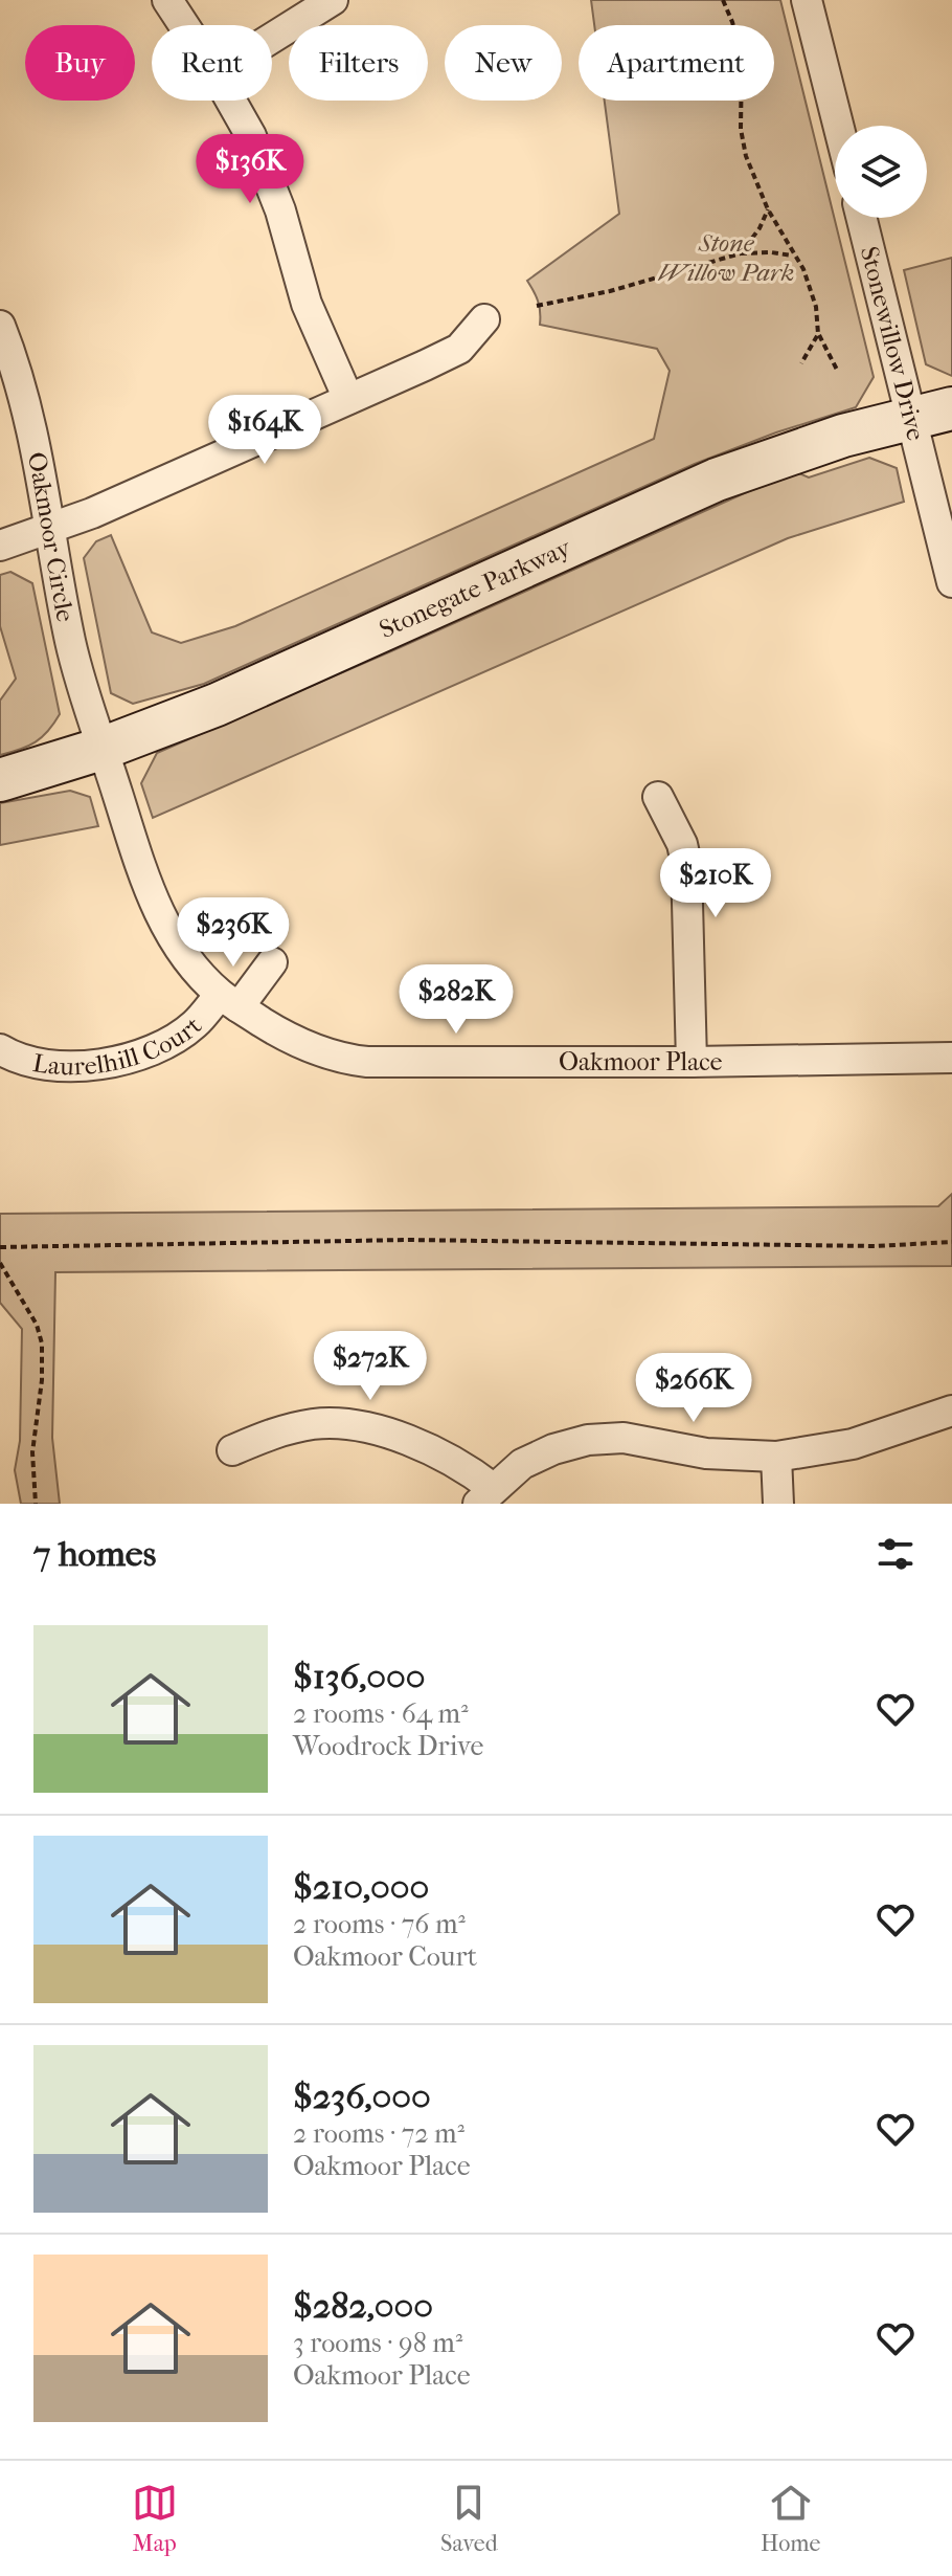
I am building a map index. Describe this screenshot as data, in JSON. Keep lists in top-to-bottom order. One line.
{"streets":{"street":["Stonewillow Drive","Oakmoor Circle","Stonegate Parkway","Laurelhill Court","Oakmoor Place"]},"crossings":[["Stonewillow Drive","Stonegate Parkway"],["Oakmoor Circle","Stonegate Parkway"],["Oakmoor Circle","Oakmoor Place"],["Stonegate Parkway","Oakmoor Place"],["Laurelhill Court","Oakmoor Place"]],"parks":["Stone Willow Park"],"page":{"chip":["Buy","Rent","Filters","New","Apartment"],"price":["$136K","$164K","$210K","$236K","$282K","$272K","$266K"],"heading":"7 homes","list":[{"name":"$136,000","note":"2 rooms · 64 m² · Woodrock Drive"},{"name":"$210,000","note":"2 rooms · 76 m² · Oakmoor Court"},{"name":"$236,000","note":"2 rooms · 72 m² · Oakmoor Place"},{"name":"$282,000","note":"3 rooms · 98 m² · Oakmoor Place"}],"tabs":["Map","Saved","Home"]}}
